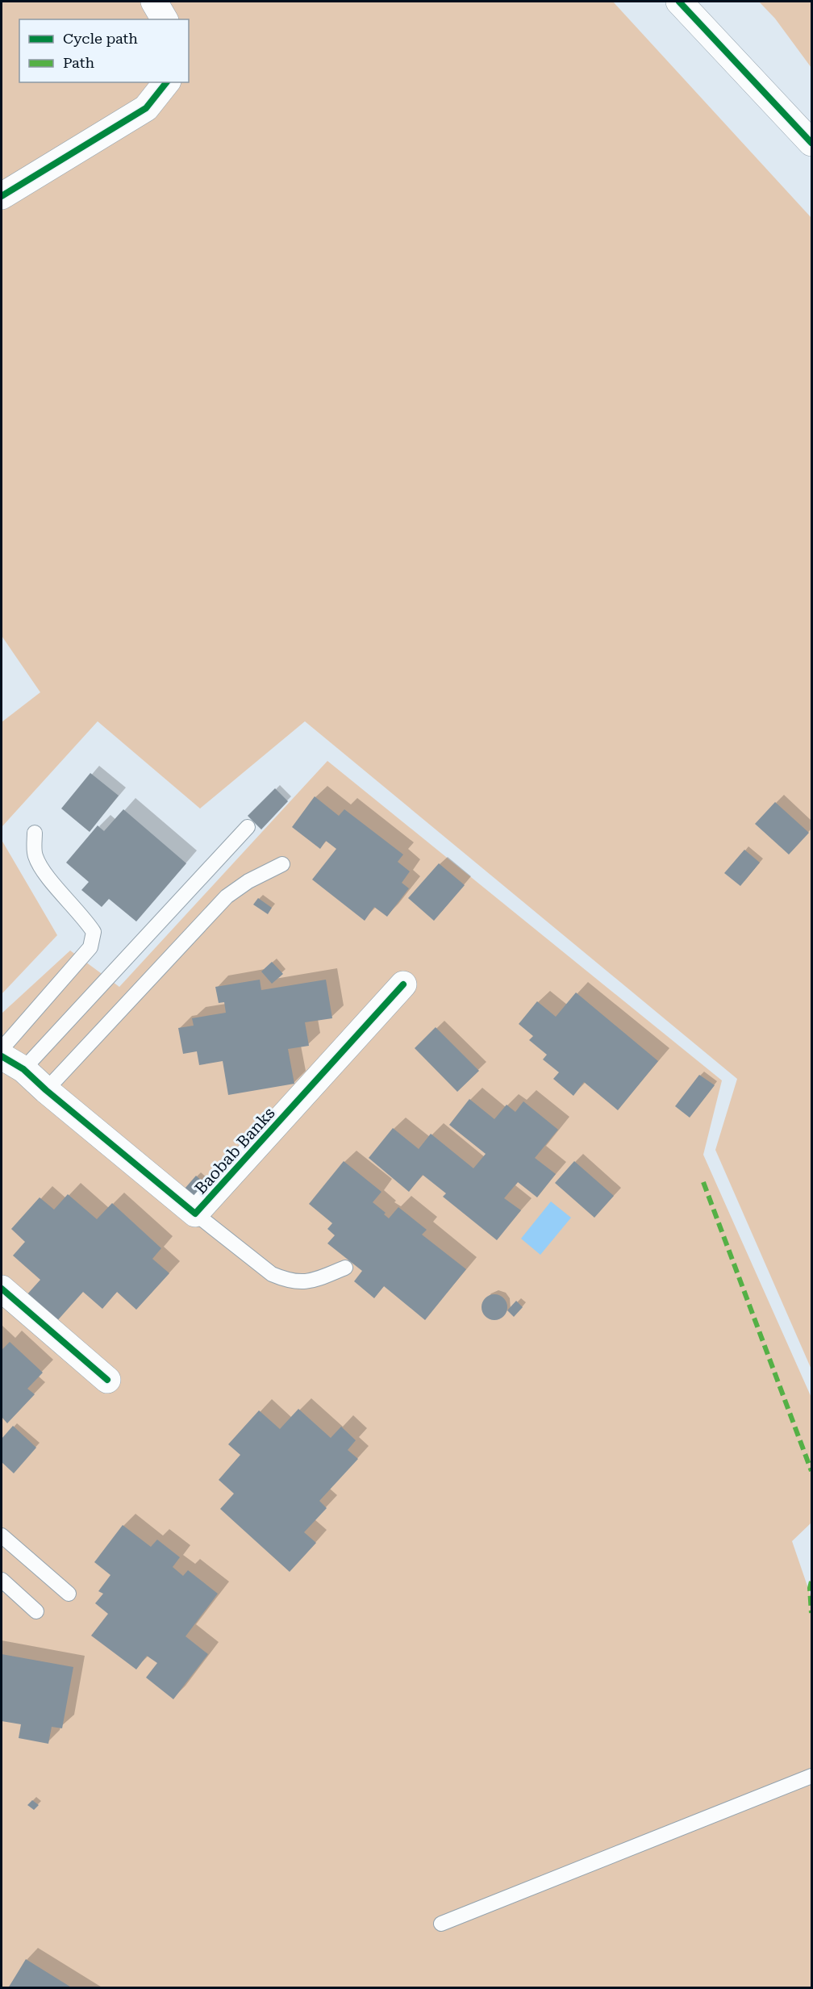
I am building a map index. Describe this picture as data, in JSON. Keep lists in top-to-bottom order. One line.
{"streets":{"street":["Baobab Banks"]},"legend":["Cycle path","Path"]}
